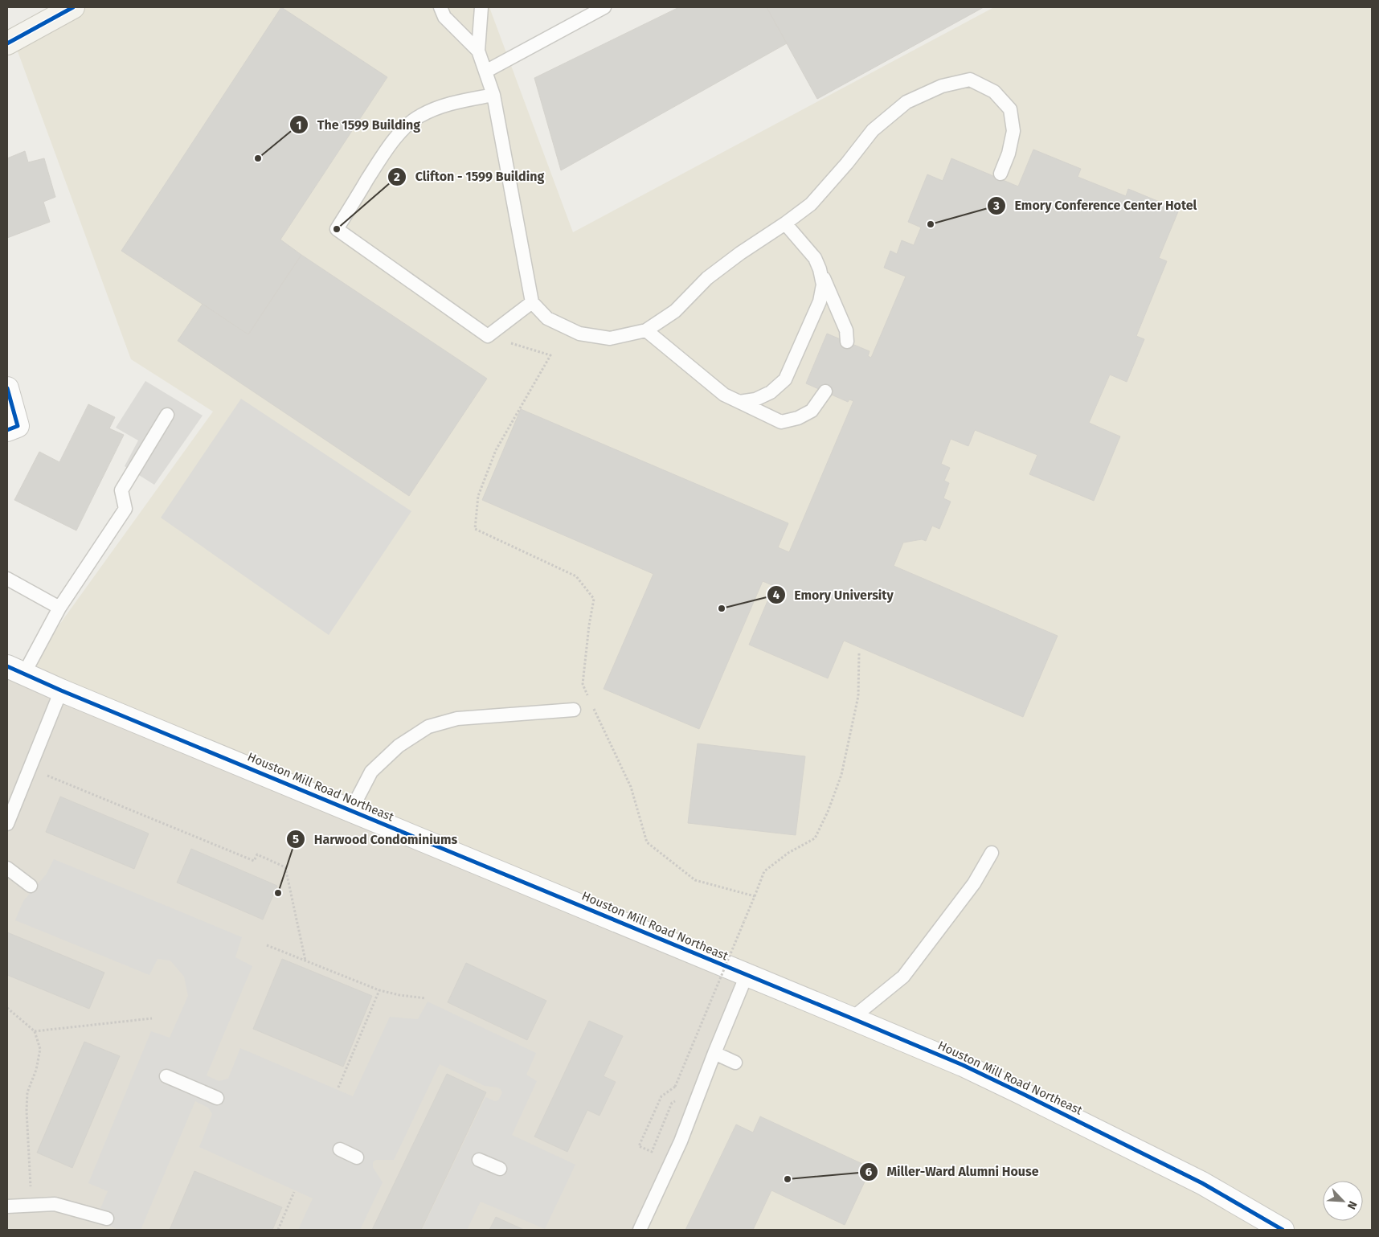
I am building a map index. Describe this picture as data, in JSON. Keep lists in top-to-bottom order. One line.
{"streets":{"street":["Houston Mill Road Northeast"]},"places":["The 1599 Building","Emory Conference Center Hotel","Clifton - 1599 Building","Emory University","Harwood Condominiums","Miller-Ward Alumni House"],"north":"bottom right"}
